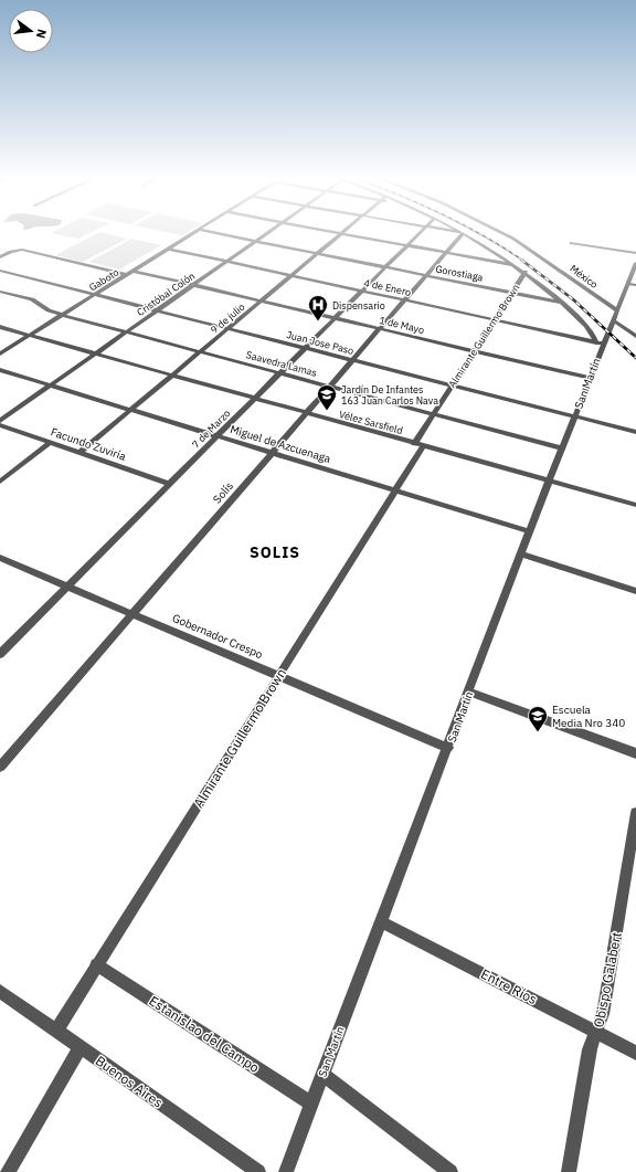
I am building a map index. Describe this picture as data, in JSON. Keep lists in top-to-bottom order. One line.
{"streets":{"street":["Gorostiaga","México","Gaboto","4 de Enero","Cristóbal Colón","9 de julio","1 de Mayo","Almirante Guillermo Brown","Juan Jose Paso","Saavedra Lamas","San Martín","Vélez Sarsfield","7 de Marzo","Facundo Zuviría","Miguel de Azcuenaga","Solís","Gobernador Crespo","Obispo Galabert","Entre Ríos","Estanislao del Campo","Buenos Aires"]},"crossings":[["Gorostiaga","Cristóbal Colón"],["Gorostiaga","9 de julio"],["Gorostiaga","Almirante Guillermo Brown"],["Gorostiaga","7 de Marzo"],["Gorostiaga","Solís"],["México","San Martín"],["Gaboto","4 de Enero"],["Gaboto","1 de Mayo"],["Gaboto","Juan Jose Paso"],["Gaboto","Saavedra Lamas"],["Gaboto","Vélez Sarsfield"],["4 de Enero","Cristóbal Colón"],["4 de Enero","9 de julio"],["4 de Enero","Almirante Guillermo Brown"],["4 de Enero","San Martín"],["4 de Enero","7 de Marzo"],["4 de Enero","Solís"],["Cristóbal Colón","1 de Mayo"],["Cristóbal Colón","Juan Jose Paso"],["Cristóbal Colón","Saavedra Lamas"],["Cristóbal Colón","Vélez Sarsfield"],["Cristóbal Colón","Miguel de Azcuenaga"],["9 de julio","1 de Mayo"],["9 de julio","Juan Jose Paso"],["9 de julio","Saavedra Lamas"],["9 de julio","Vélez Sarsfield"],["9 de julio","Facundo Zuviría"],["9 de julio","Miguel de Azcuenaga"],["1 de Mayo","Almirante Guillermo Brown"],["1 de Mayo","San Martín"],["1 de Mayo","7 de Marzo"],["1 de Mayo","Solís"],["Almirante Guillermo Brown","Juan Jose Paso"],["Almirante Guillermo Brown","Saavedra Lamas"],["Almirante Guillermo Brown","Vélez Sarsfield"],["Almirante Guillermo Brown","Miguel de Azcuenaga"],["Almirante Guillermo Brown","Gobernador Crespo"],["Almirante Guillermo Brown","Estanislao del Campo"],["Almirante Guillermo Brown","Buenos Aires"],["Juan Jose Paso","San Martín"],["Juan Jose Paso","7 de Marzo"],["Juan Jose Paso","Solís"],["Saavedra Lamas","San Martín"],["Saavedra Lamas","7 de Marzo"],["Saavedra Lamas","Solís"],["San Martín","Vélez Sarsfield"],["San Martín","Miguel de Azcuenaga"],["San Martín","Gobernador Crespo"],["San Martín","Entre Ríos"],["San Martín","Estanislao del Campo"],["Vélez Sarsfield","7 de Marzo"],["Vélez Sarsfield","Solís"],["7 de Marzo","Facundo Zuviría"],["7 de Marzo","Miguel de Azcuenaga"],["7 de Marzo","Gobernador Crespo"],["Miguel de Azcuenaga","Solís"],["Solís","Gobernador Crespo"],["Obispo Galabert","Entre Ríos"]],"districts":["SOLIS"],"places":{"hospital":["Dispensario"],"school or university":["Jardín De Infantes 163 Juan Carlos Nava","Escuela Media Nro 340"]},"north":"right"}
